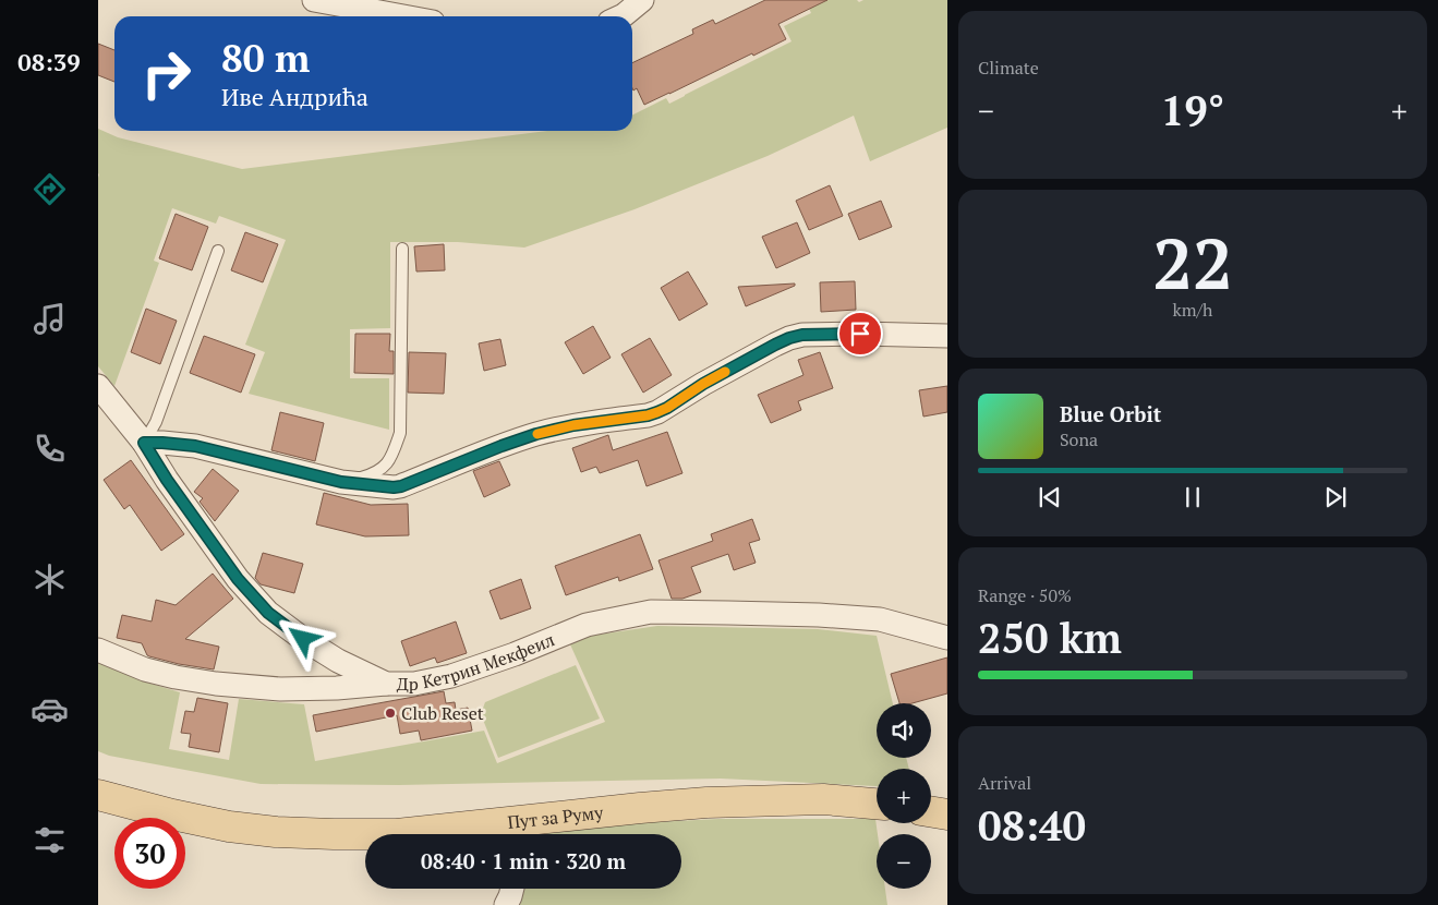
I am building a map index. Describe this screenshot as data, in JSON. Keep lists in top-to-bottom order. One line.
{"streets":{"main road":["Пут за Руму"],"street":["Др Кетрин Мекфеил"]},"places":["Club Reset"],"page":{"tabs":"08:39","tile":["Climate",["22","km/h"],["Range · 50%","250 km"],["Arrival","08:40"]],"turn":["80 m","Иве Андрића"],"heat":["−","19°","+"],"song":["Blue Orbit","Sona"],"map_buttons":["+","−"],"limit":"30","trip":"08:40 · 1 min · 320 m"}}
